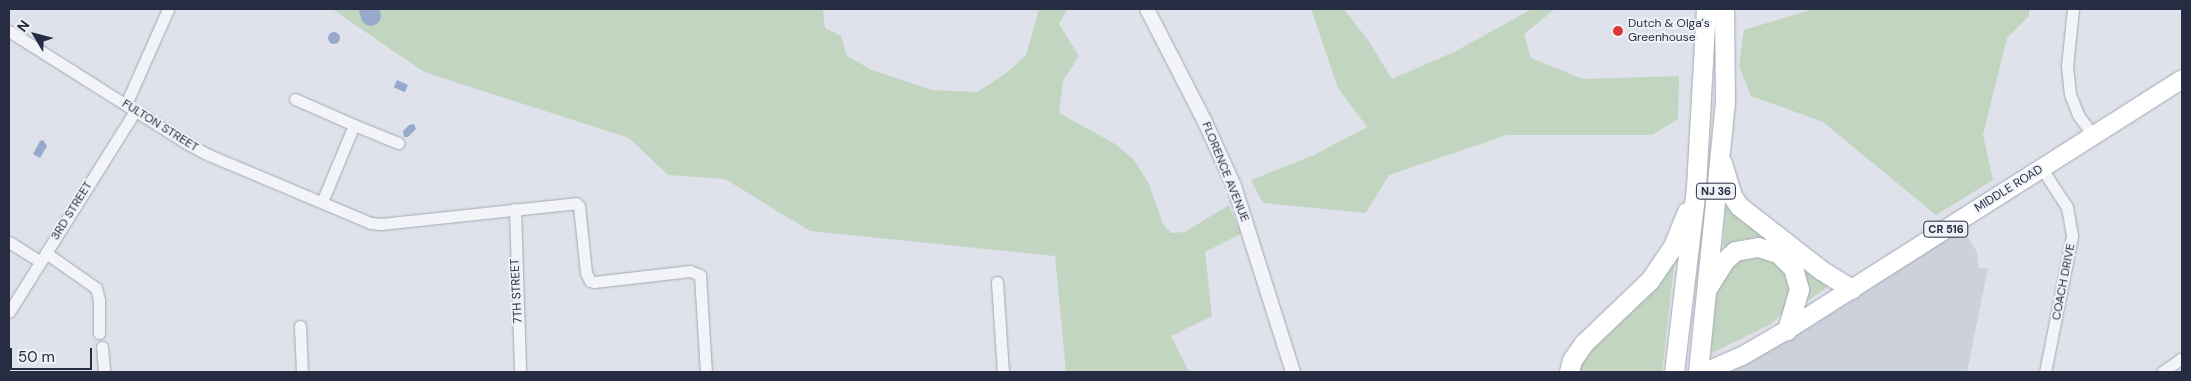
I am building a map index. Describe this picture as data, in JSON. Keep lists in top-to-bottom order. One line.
{"streets":{"highway":["NJ 36"],"main road":["MIDDLE ROAD","CR 516"],"street":["FULTON STREET","FLORENCE AVENUE","3RD STREET","COACH DRIVE","7TH STREET"]},"crossings":[["FULTON STREET","3RD STREET"],["FULTON STREET","7TH STREET"],["MIDDLE ROAD","COACH DRIVE"]],"places":["Dutch & Olga's Greenhouse"],"scale_bar":"50 m","north":"top left"}
